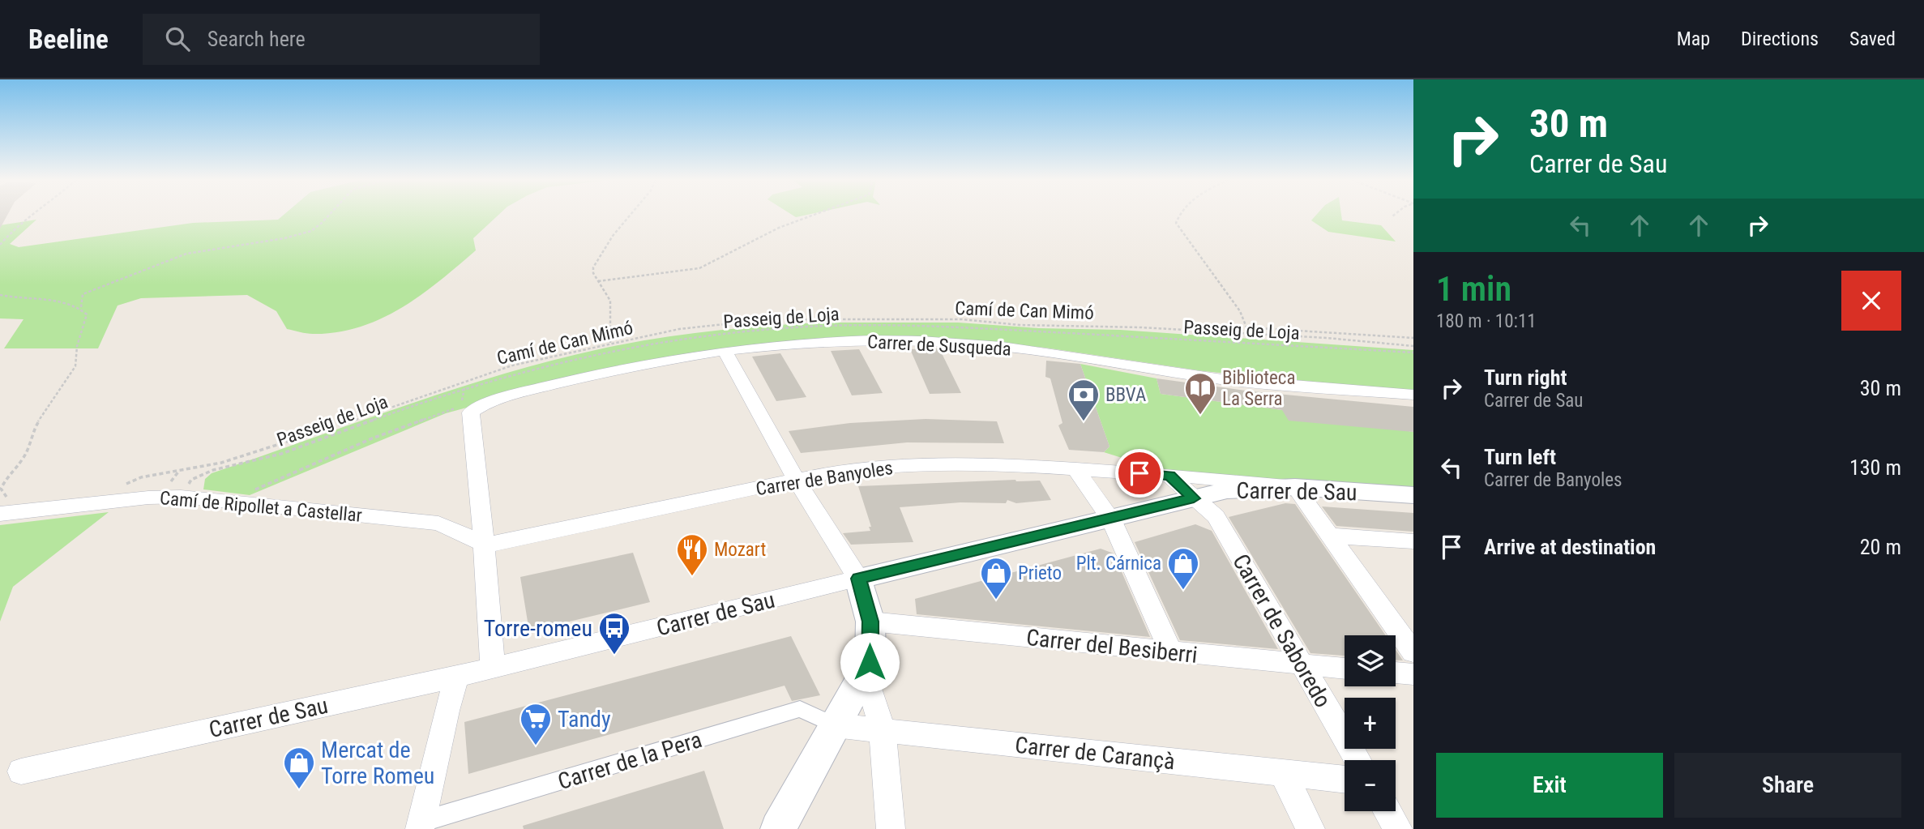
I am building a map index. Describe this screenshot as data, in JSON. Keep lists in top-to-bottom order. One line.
{"streets":{"street":["Carrer de Susqueda","Carrer de Banyoles","Carrer de Sau","Camí de Ripollet a Castellar","Carrer de Saboredo","Carrer del Besiberri","Carrer de Carançà","Carrer de la Pera"],"path":["Camí de Can Mimó","Passeig de Loja"]},"crossings":[["Passeig de Loja","Camí de Ripollet a Castellar"],["Carrer de Banyoles","Carrer de Sau"],["Carrer de Banyoles","Camí de Ripollet a Castellar"],["Carrer de Sau","Carrer de Saboredo"],["Carrer de Saboredo","Carrer del Besiberri"],["Carrer de Carançà","Carrer de la Pera"]],"places":{"library":["Biblioteca La Serra"],"bank":["BBVA"],"restaurant":["Mozart"],"shop":["Plt. Cárnica","Prieto","Mercat de Torre Romeu"],"bus stop":["Torre-romeu"],"supermarket":["Tandy"]},"page":{"header":"Beeline","search":"Search here","nav":["Map","Directions","Saved"],"turn":["30 m","Carrer de Sau"],"heading":["1 min","180 m · 10:11"],"list":[{"name":"Turn right","note":"Carrer de Sau","value":"30 m"},{"name":"Turn left","note":"Carrer de Banyoles","value":"130 m"},{"name":"Arrive at destination","value":"20 m"}],"map_buttons":["+","−"],"buttons":["Exit","Share"]}}
